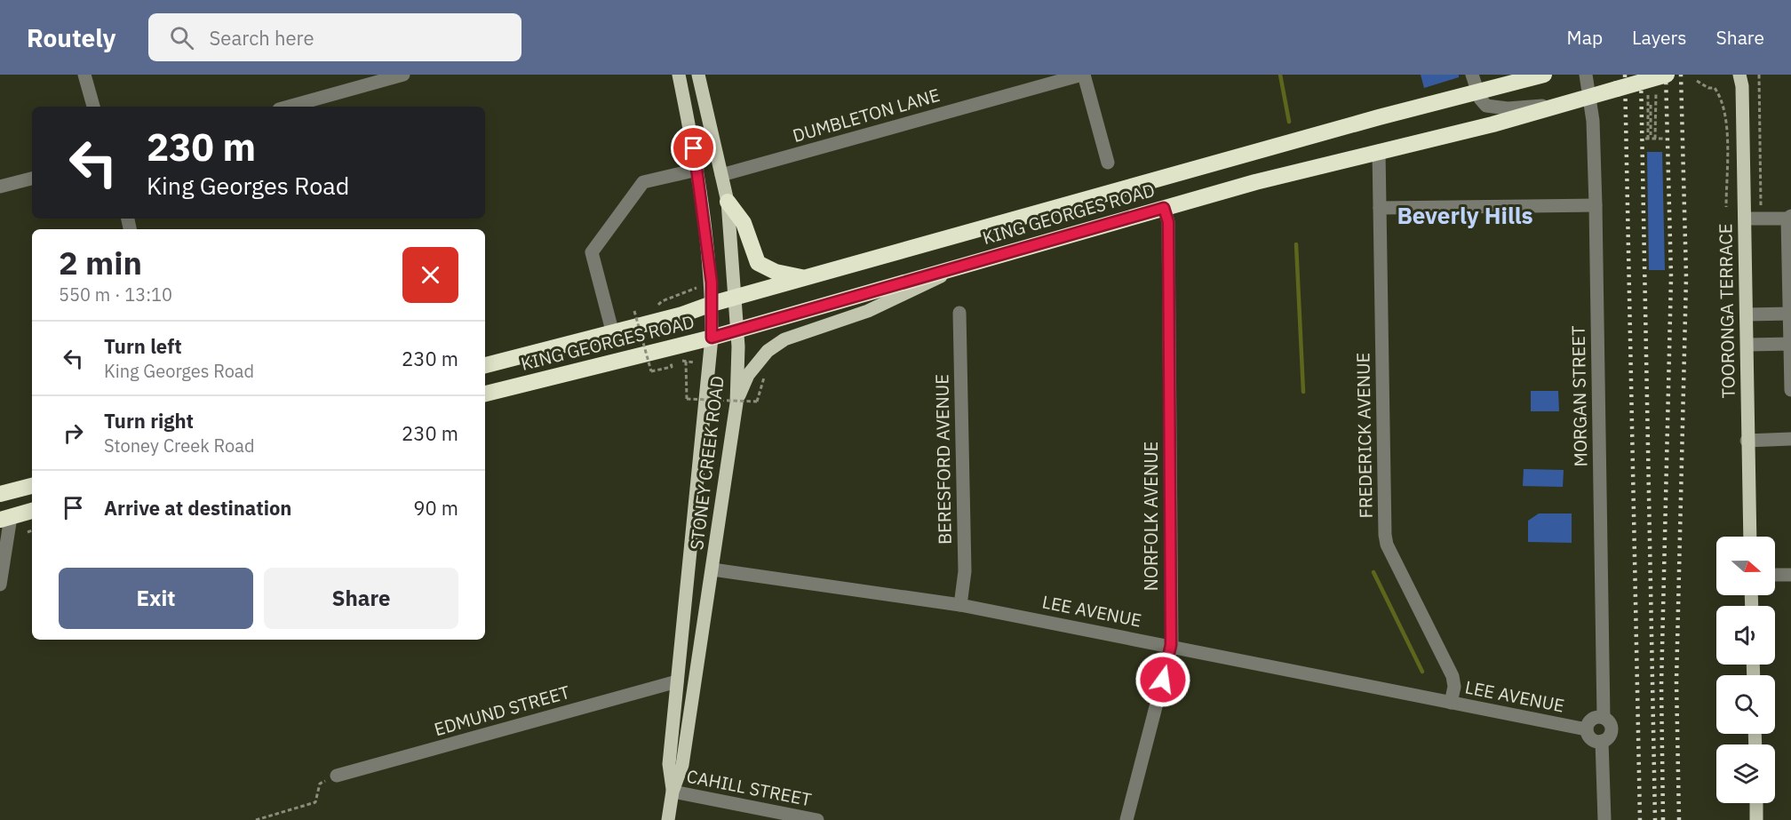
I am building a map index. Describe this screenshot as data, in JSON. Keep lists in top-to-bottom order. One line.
{"streets":{"highway":["KING GEORGES ROAD"],"main road":["TOORONGA TERRACE","STONEY CREEK ROAD"],"street":["DUMBLETON LANE","MORGAN STREET","FREDERICK AVENUE","BERESFORD AVENUE","NORFOLK AVENUE","LEE AVENUE","EDMUND STREET","CAHILL STREET"]},"crossings":[["DUMBLETON LANE","STONEY CREEK ROAD"],["KING GEORGES ROAD","MORGAN STREET"],["KING GEORGES ROAD","FREDERICK AVENUE"],["KING GEORGES ROAD","STONEY CREEK ROAD"],["KING GEORGES ROAD","NORFOLK AVENUE"],["MORGAN STREET","LEE AVENUE"],["FREDERICK AVENUE","LEE AVENUE"],["BERESFORD AVENUE","LEE AVENUE"],["STONEY CREEK ROAD","LEE AVENUE"],["STONEY CREEK ROAD","EDMUND STREET"],["STONEY CREEK ROAD","CAHILL STREET"],["NORFOLK AVENUE","LEE AVENUE"]],"districts":["Beverly Hills"],"north":"right","page":{"header":"Routely","search":"Search here","nav":["Map","Layers","Share"],"turn":["230 m","King Georges Road"],"heading":["2 min","550 m · 13:10"],"list":[{"name":"Turn left","note":"King Georges Road","value":"230 m"},{"name":"Turn right","note":"Stoney Creek Road","value":"230 m"},{"name":"Arrive at destination","value":"90 m"}],"buttons":["Exit","Share"]}}
